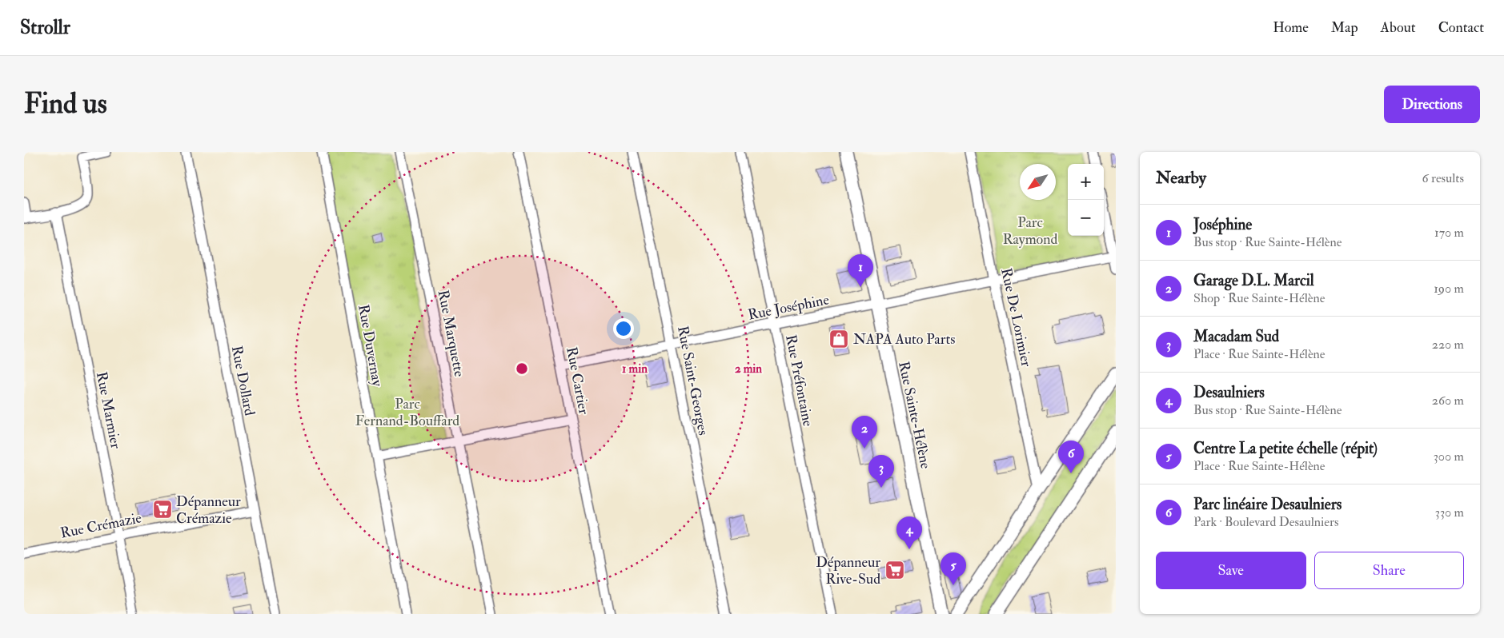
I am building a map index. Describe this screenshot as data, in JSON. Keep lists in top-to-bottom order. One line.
{"streets":{"street":["Rue Joséphine","Rue De Lorimier","Rue Marquette","Rue Duvernay","Rue Dollard","Rue Cartier","Rue Saint-Georges","Rue Préfontaine","Rue Marmier","Rue Sainte-Hélène","Rue Crémazie"]},"crossings":[["Rue Joséphine","Rue De Lorimier"],["Rue Joséphine","Rue Cartier"],["Rue Joséphine","Rue Saint-Georges"],["Rue Joséphine","Rue Préfontaine"],["Rue Joséphine","Rue Sainte-Hélène"],["Rue Dollard","Rue Crémazie"],["Rue Marmier","Rue Crémazie"]],"parks":["Parc Raymond","Parc Fernand-Bouffard"],"places":{"shop":["NAPA Auto Parts"],"supermarket":["Dépanneur Crémazie","Dépanneur Rive-Sud"]},"north":"bottom left","page":{"header":"Strollr","nav":["Home","Map","About","Contact"],"buttons":["Directions",["Save","Share"]],"title":"Find us","heading":["Nearby","6 results"],"map_buttons":["+","−"],"list":[{"mark":"1","name":"Joséphine","note":"Bus stop · Rue Sainte-Hélène","value":"170 m"},{"mark":"2","name":"Garage D.L. Marcil","note":"Shop · Rue Sainte-Hélène","value":"190 m"},{"mark":"3","name":"Macadam Sud","note":"Place · Rue Sainte-Hélène","value":"220 m"},{"mark":"4","name":"Desaulniers","note":"Bus stop · Rue Sainte-Hélène","value":"260 m"},{"mark":"5","name":"Centre La petite échelle (répit)","note":"Place · Rue Sainte-Hélène","value":"300 m"},{"mark":"6","name":"Parc linéaire Desaulniers","note":"Park · Boulevard Desaulniers","value":"330 m"}],"pins":["1","2","6","3","4","5"]},"rings":["1 min","2 min"]}
